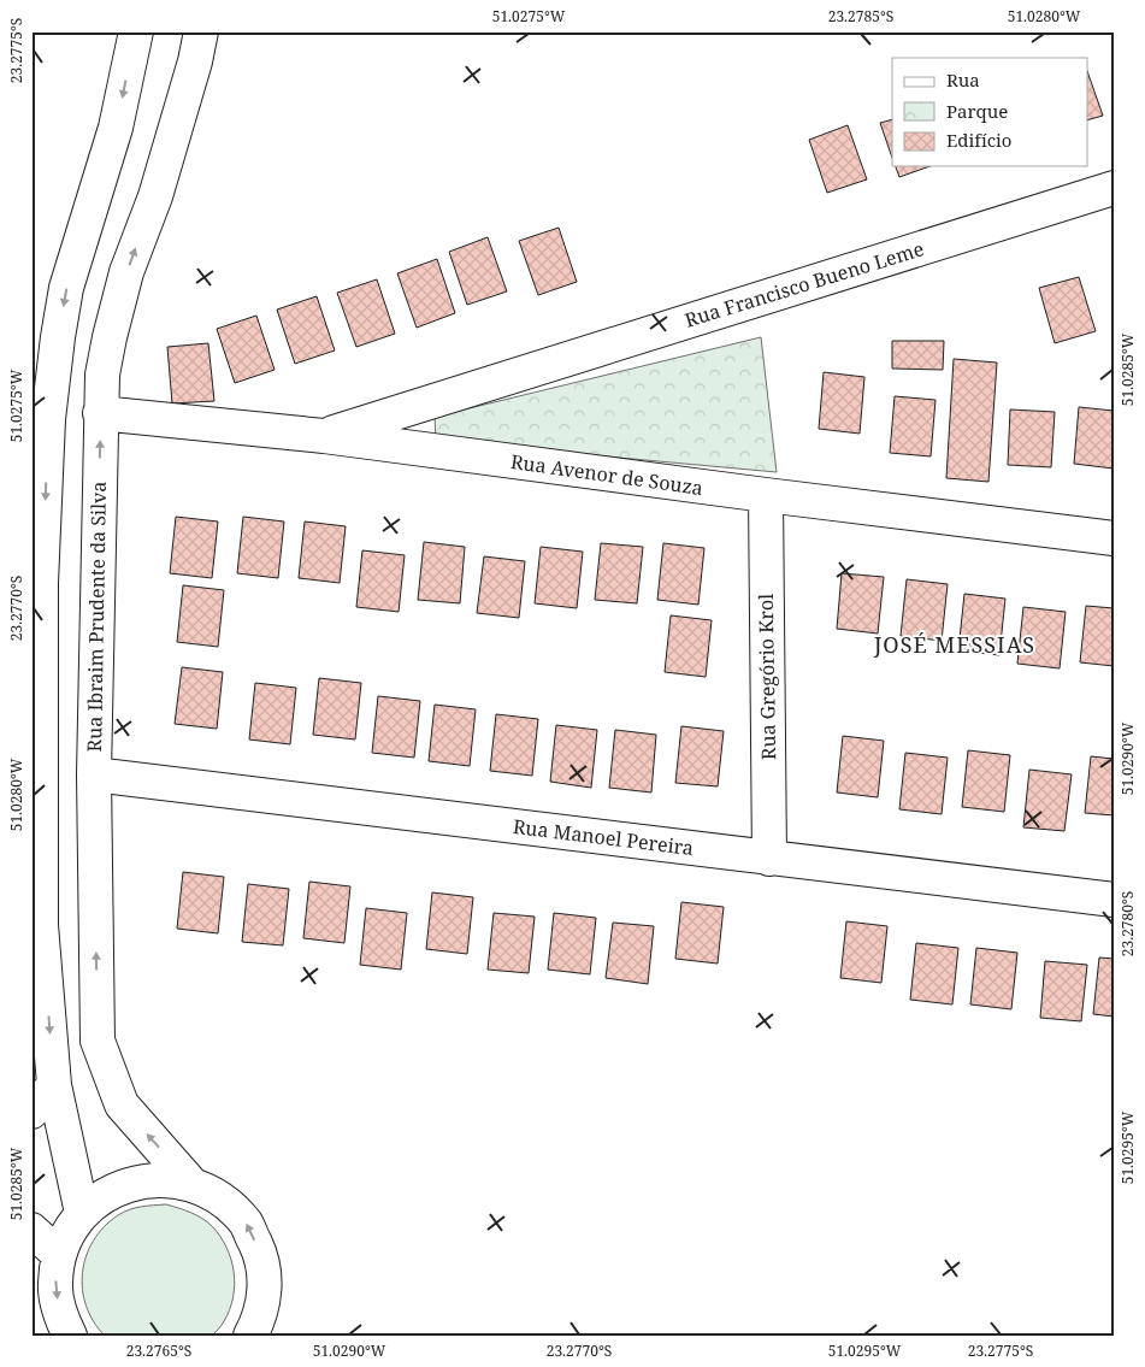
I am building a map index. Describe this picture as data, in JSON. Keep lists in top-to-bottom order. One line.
{"streets":{"street":["Rua Francisco Bueno Leme","Rua Avenor de Souza","Rua Ibraim Prudente da Silva","Rua Gregório Krol","Rua Manoel Pereira"]},"crossings":[["Rua Francisco Bueno Leme","Rua Avenor de Souza"],["Rua Avenor de Souza","Rua Ibraim Prudente da Silva"],["Rua Avenor de Souza","Rua Gregório Krol"],["Rua Ibraim Prudente da Silva","Rua Manoel Pereira"],["Rua Gregório Krol","Rua Manoel Pereira"]],"districts":["JOSÉ MESSIAS"],"legend":["Rua","Parque","Edifício"],"coordinates":["51.0275°W","23.2785°S","51.0280°W","23.2775°S","51.0285°W","23.2770°S","51.0290°W","23.2780°S","51.0295°W","23.2765°S"]}
